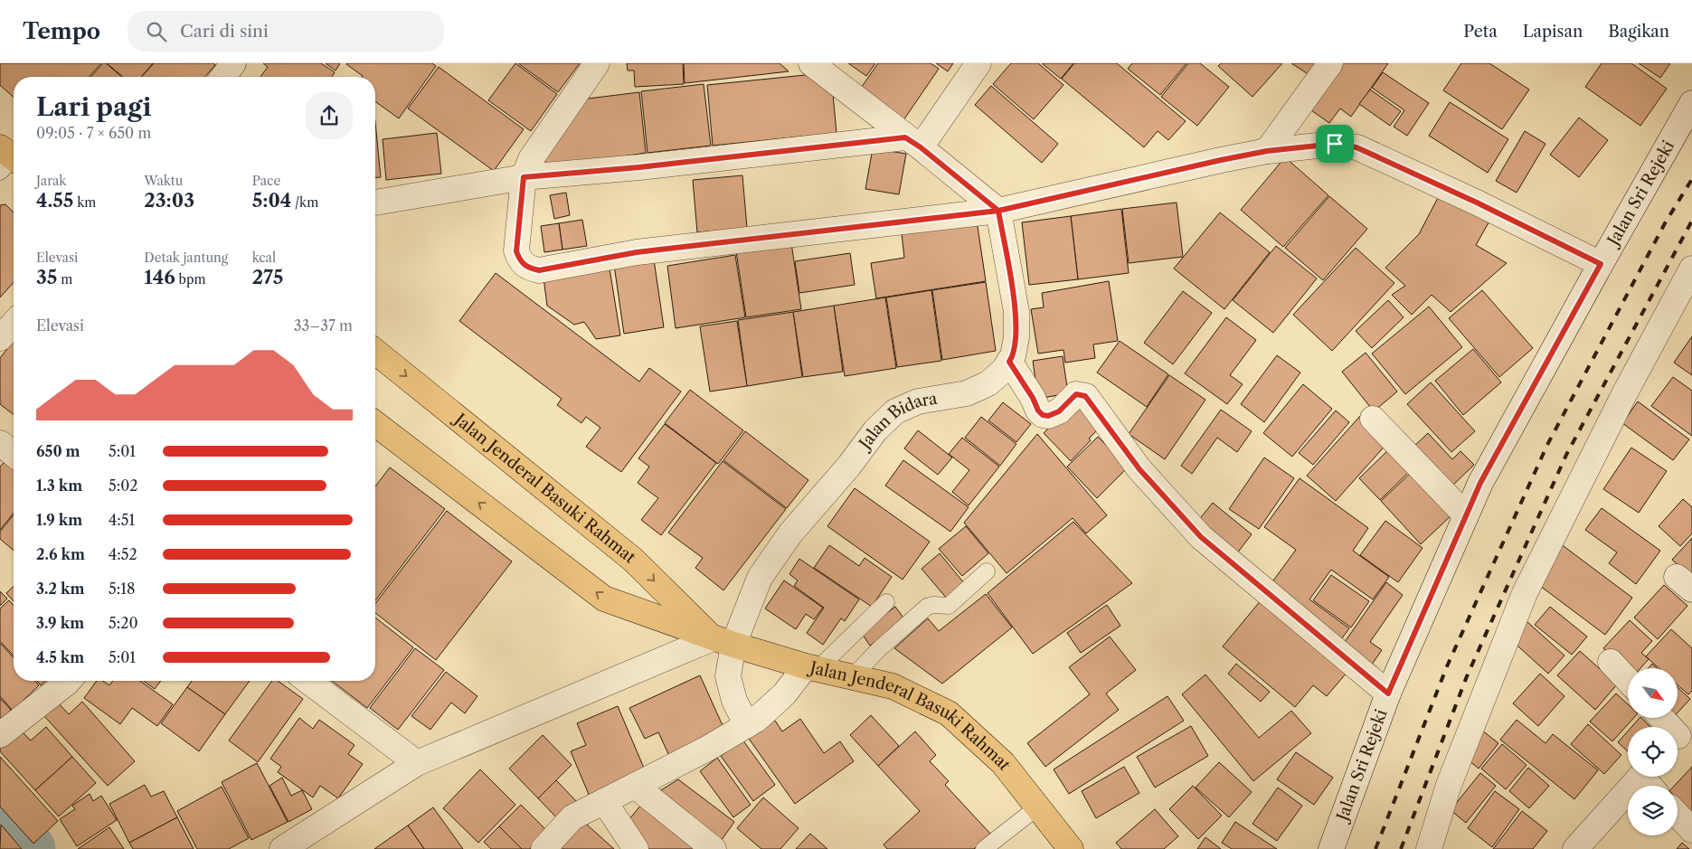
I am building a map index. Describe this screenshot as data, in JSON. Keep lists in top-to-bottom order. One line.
{"streets":{"highway":["Jalan Jenderal Basuki Rahmat"],"street":["Jalan Sri Rejeki","Jalan Bidara"]},"crossings":[["Jalan Bidara","Jalan Jenderal Basuki Rahmat"]],"north":"bottom right","page":{"header":"Tempo","search":"Cari di sini","nav":["Peta","Lapisan","Bagikan"],"heading":["Lari pagi","09:05 · 7 × 650 m"],"stats":[["Jarak","4.55 km"],["Waktu","23:03"],["Pace","5:04 /km"],["Elevasi","35 m"],["Detak jantung","146 bpm"],["kcal","275"]],"chart":["Elevasi","33–37 m"],"list":[{"name":"650 m","note":"5:01"},{"name":"1.3 km","note":"5:02"},{"name":"1.9 km","note":"4:51"},{"name":"2.6 km","note":"4:52"},{"name":"3.2 km","note":"5:18"},{"name":"3.9 km","note":"5:20"},{"name":"4.5 km","note":"5:01"}]}}
